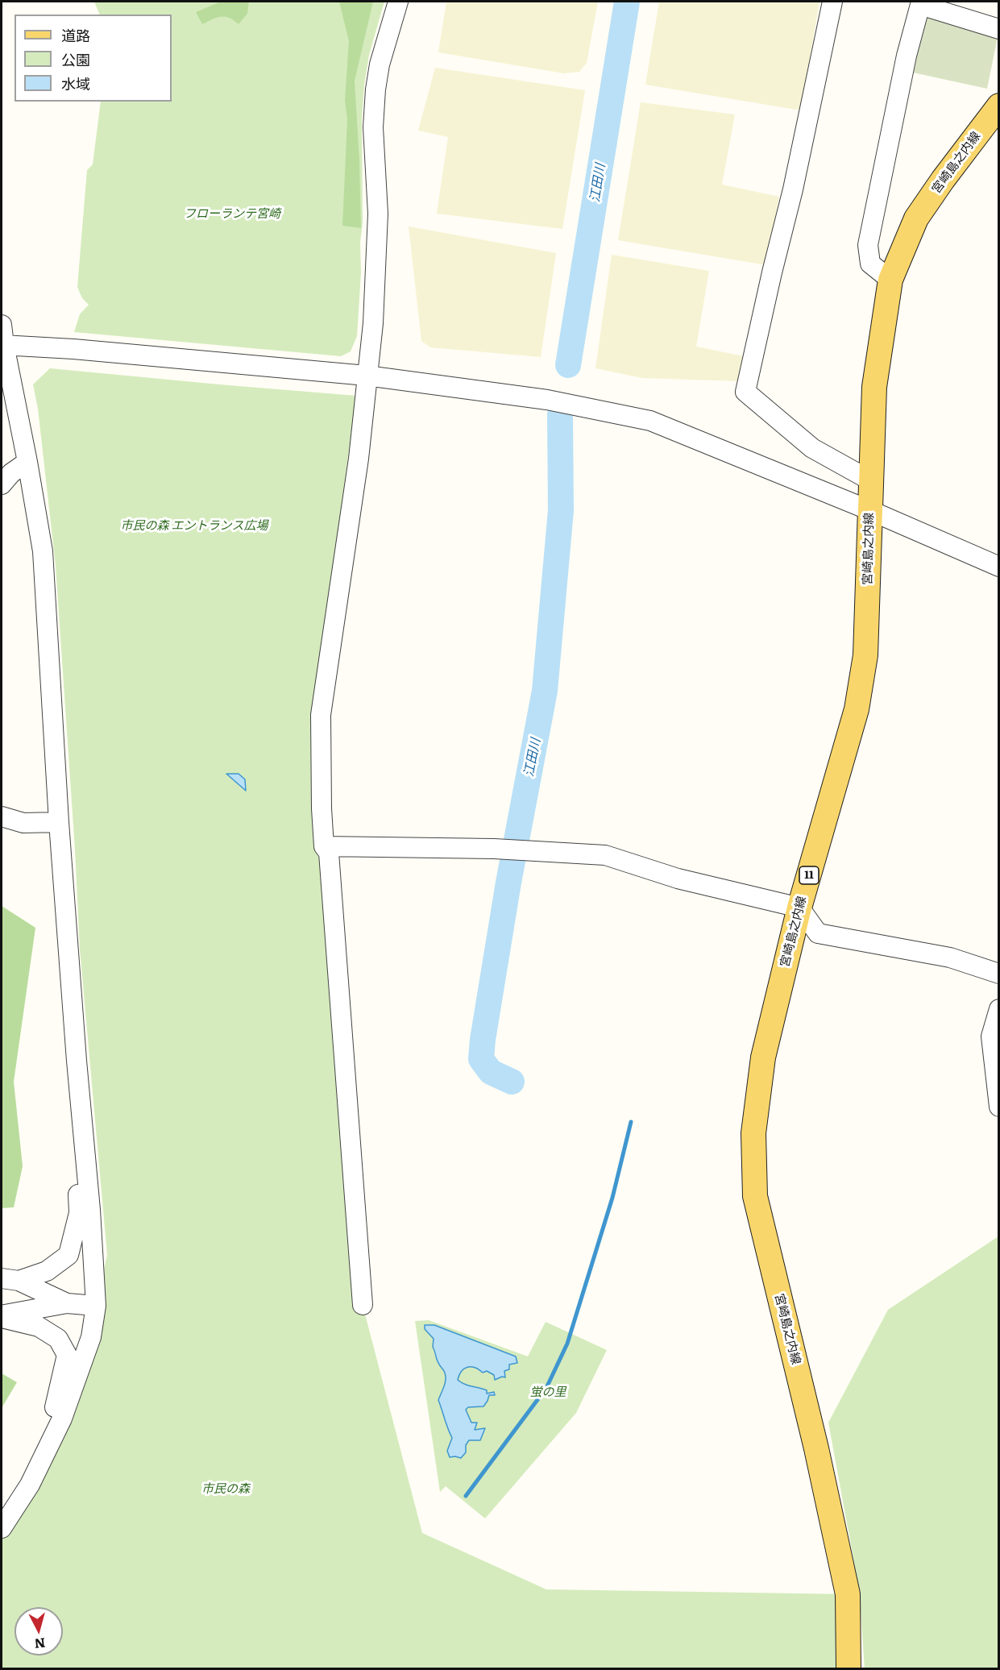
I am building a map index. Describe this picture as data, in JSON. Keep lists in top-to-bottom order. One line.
{"streets":{"main road":["宮崎島之内線","11"]},"water":["江田川"],"parks":["フローランテ宮崎","市民の森 エントランス広場","蛍の里","市民の森"],"legend":["道路","公園","水域"],"north":"bottom"}
